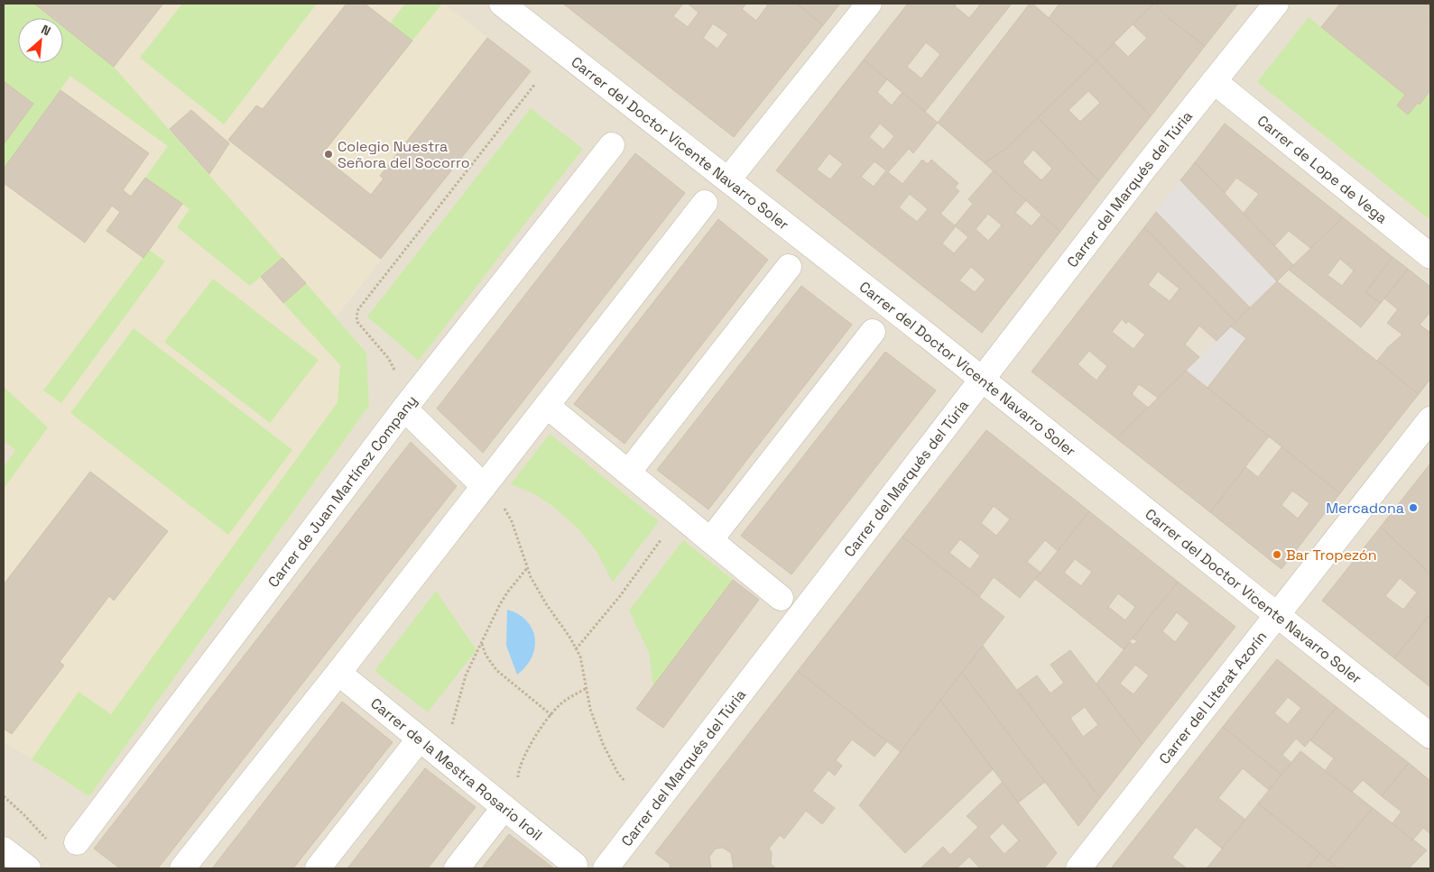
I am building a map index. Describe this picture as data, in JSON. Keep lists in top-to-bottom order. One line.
{"streets":{"street":["Carrer del Doctor Vicente Navarro Soler","Carrer de Lope de Vega","Carrer del Marqués del Túria","Carrer de Juan Martínez Company","Carrer del Literat Azorín","Carrer de la Mestra Rosario Iroil"]},"crossings":[["Carrer del Doctor Vicente Navarro Soler","Carrer del Marqués del Túria"],["Carrer del Doctor Vicente Navarro Soler","Carrer del Literat Azorín"],["Carrer de Lope de Vega","Carrer del Marqués del Túria"]],"places":["Colegio Nuestra Señora del Socorro","Mercadona","Bar Tropezón"],"north":"top right"}
